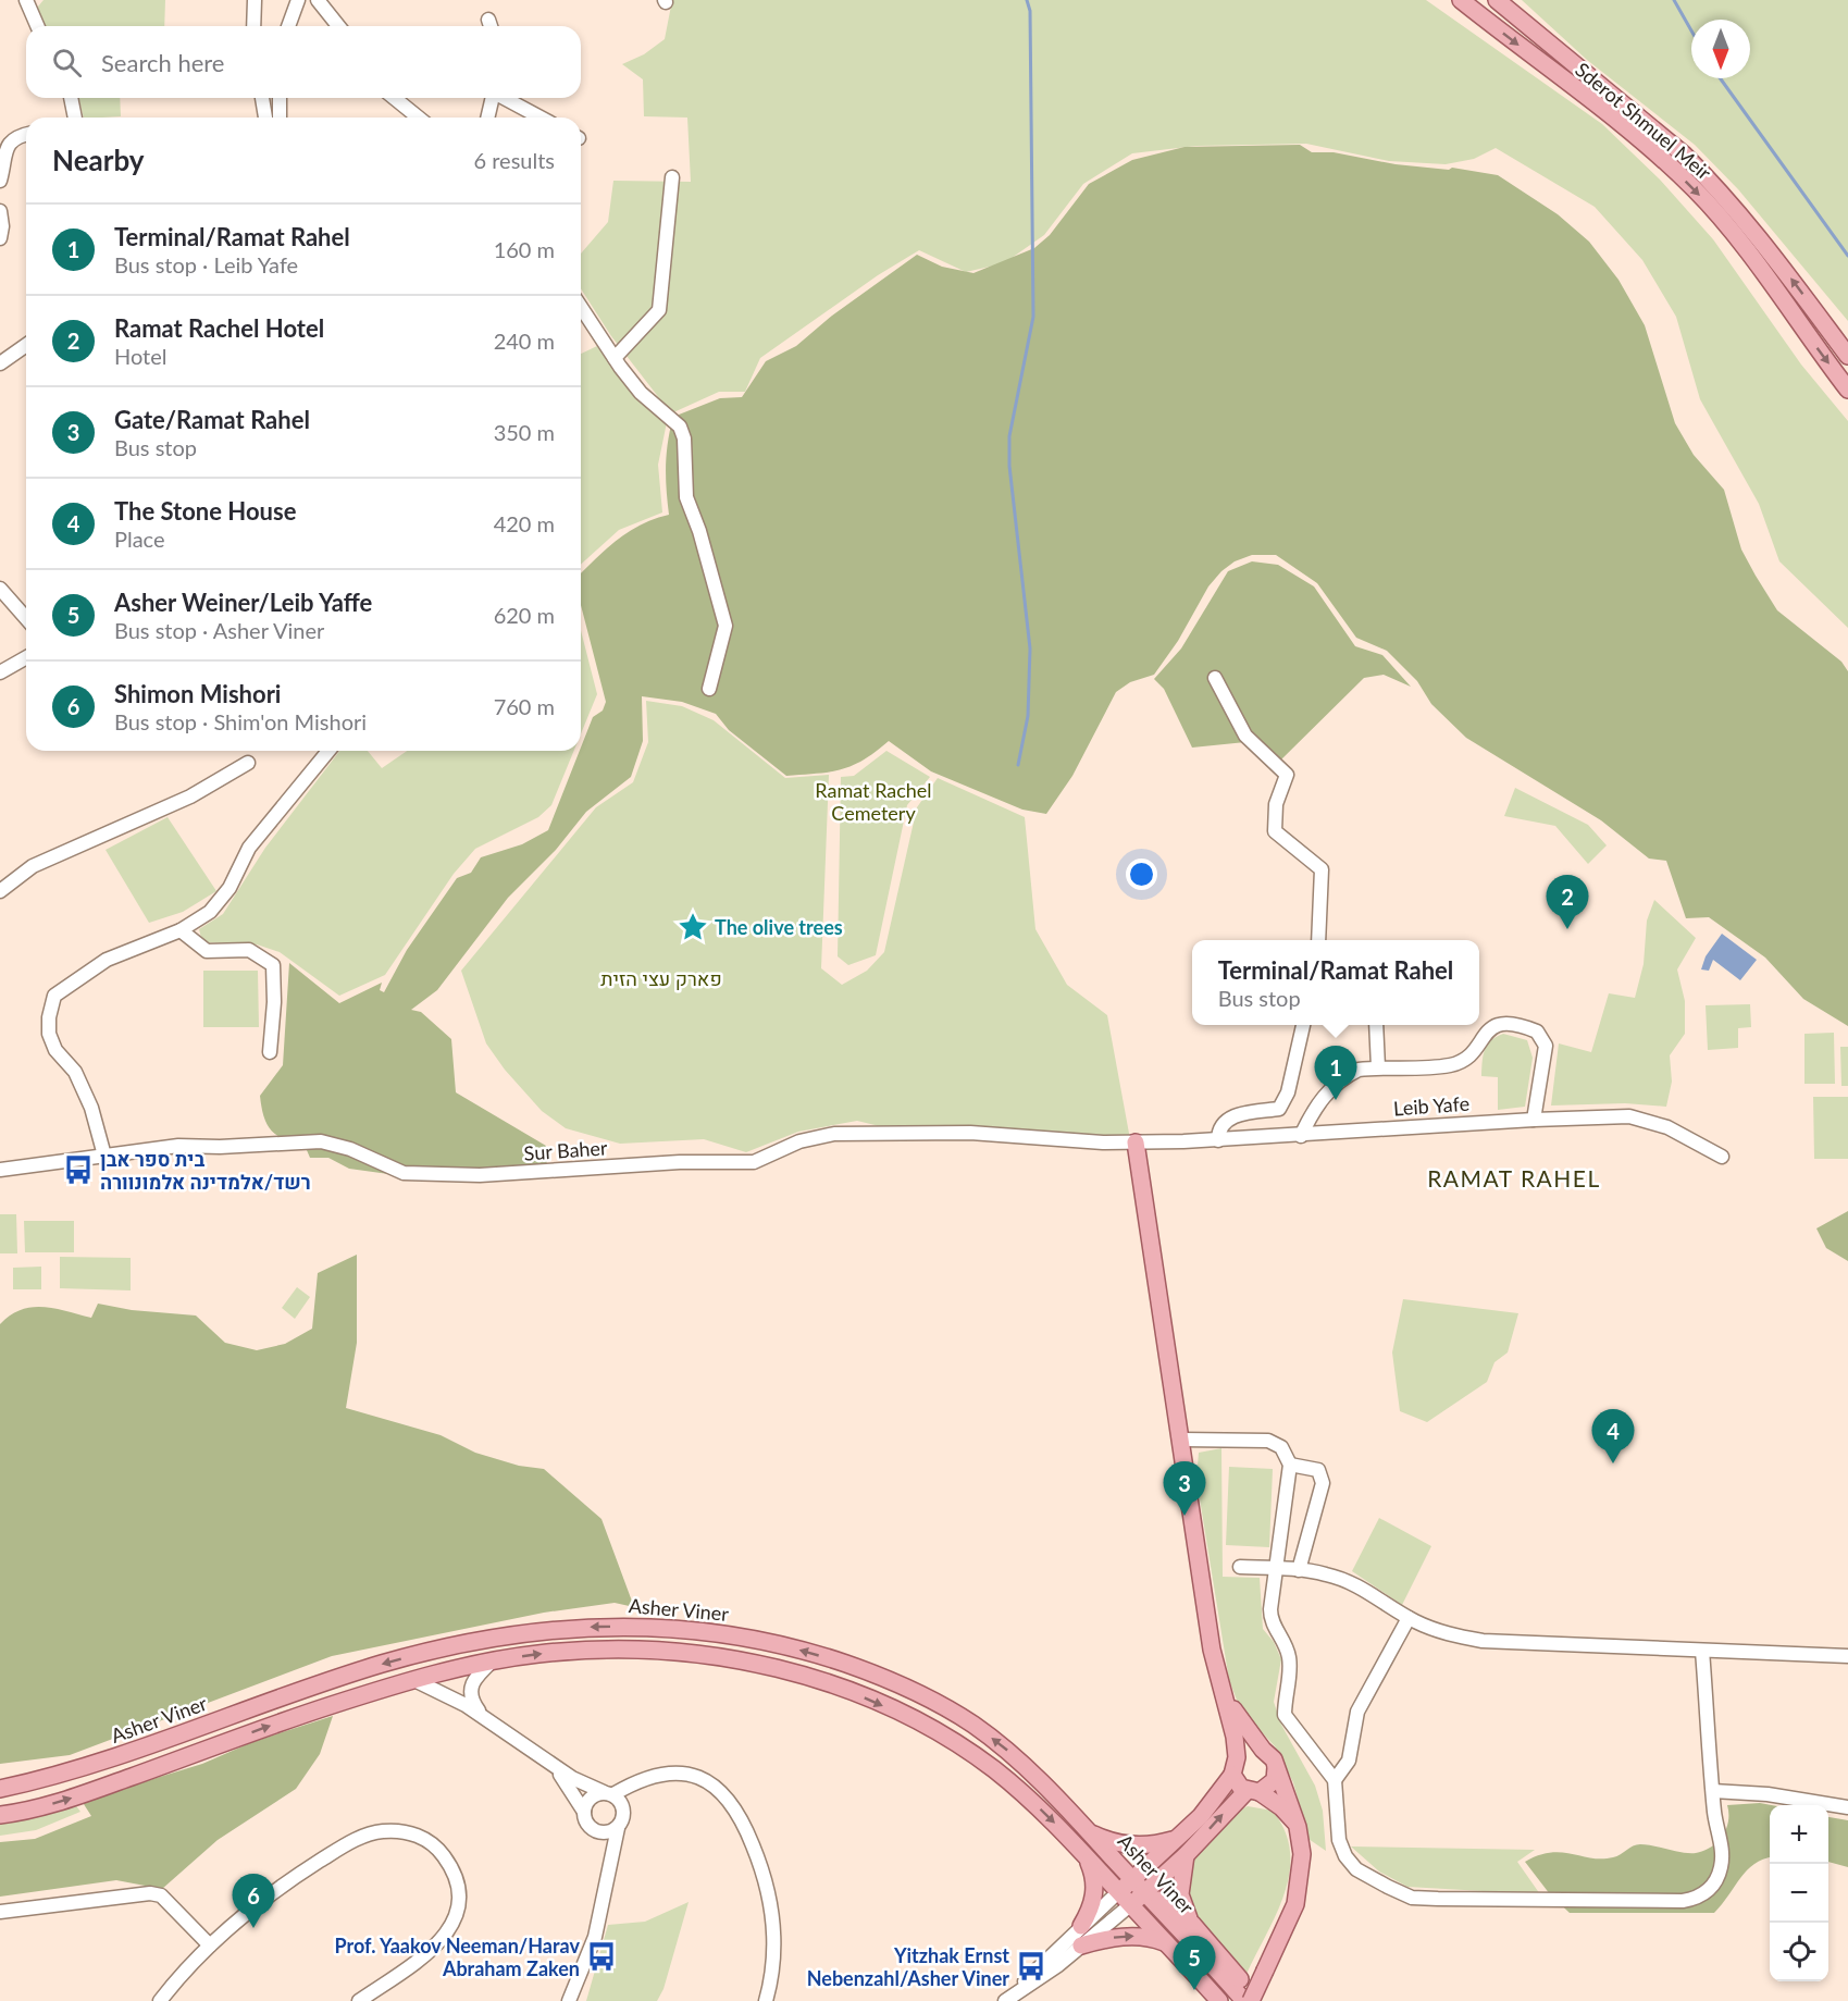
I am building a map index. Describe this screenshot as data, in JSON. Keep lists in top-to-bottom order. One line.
{"streets":{"main road":["Sderot Shmuel Meir","Asher Viner"],"street":["Leib Yafe","Sur Baher"]},"crossings":[["Leib Yafe","Sur Baher"]],"districts":["RAMAT RAHEL"],"parks":["Ramat Rachel Cemetery","פארק עצי הזית"],"places":{"place":["The olive trees"],"bus stop":["בית ספר אבן רשד/אלמדינה אלמונוורה","Prof. Yaakov Neeman/Harav Abraham Zaken","Yitzhak Ernst Nebenzahl/Asher Viner"]},"north":"bottom","page":{"search":"Search here","heading":["Nearby","6 results"],"list":[{"mark":"1","name":"Terminal/Ramat Rahel","note":"Bus stop · Leib Yafe","value":"160 m"},{"mark":"2","name":"Ramat Rachel Hotel","note":"Hotel","value":"240 m"},{"mark":"3","name":"Gate/Ramat Rahel","note":"Bus stop","value":"350 m"},{"mark":"4","name":"The Stone House","note":"Place","value":"420 m"},{"mark":"5","name":"Asher Weiner/Leib Yaffe","note":"Bus stop · Asher Viner","value":"620 m"},{"mark":"6","name":"Shimon Mishori","note":"Bus stop · Shim'on Mishori","value":"760 m"}],"pins":["2","1","4","3","6","5"],"popup":["Terminal/Ramat Rahel","Bus stop"],"map_buttons":["+","−"]}}
